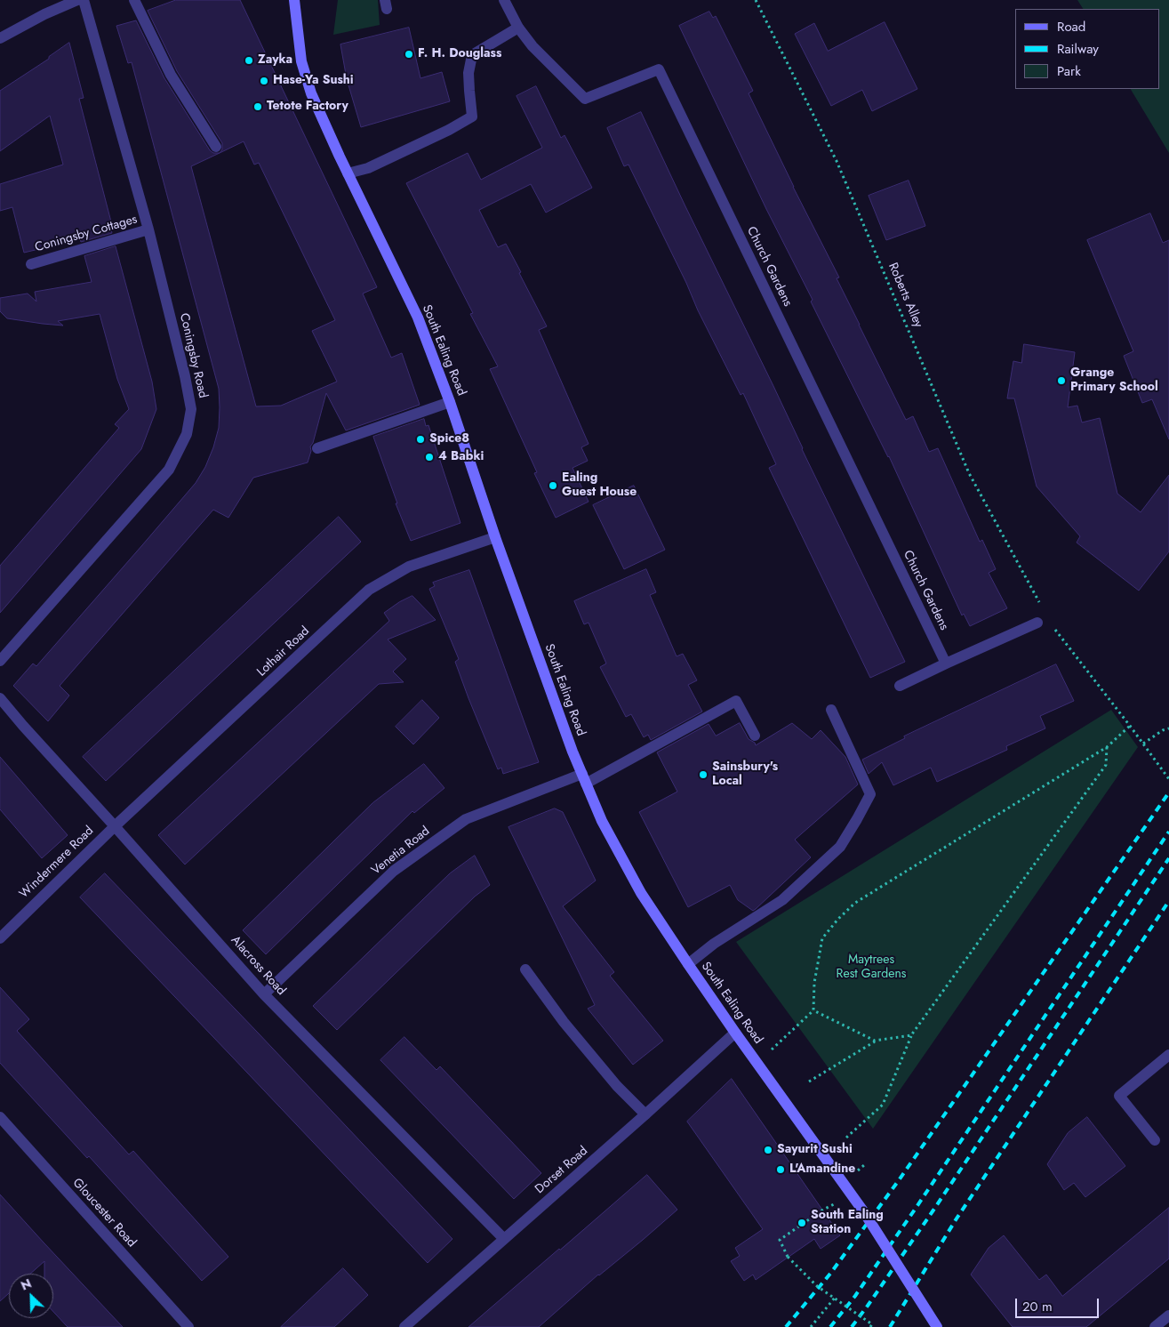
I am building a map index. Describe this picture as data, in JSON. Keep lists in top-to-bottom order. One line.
{"streets":{"main road":["South Ealing Road"],"street":["Coningsby Cottages","Church Gardens","Coningsby Road","Lothair Road","Venetia Road","Windermere Road","Alacross Road","Dorset Road","Gloucester Road"],"path":["Roberts Alley"]},"crossings":[["Coningsby Cottages","Coningsby Road"],["South Ealing Road","Lothair Road"],["South Ealing Road","Venetia Road"],["South Ealing Road","Dorset Road"],["Lothair Road","Windermere Road"],["Lothair Road","Alacross Road"],["Venetia Road","Alacross Road"],["Windermere Road","Alacross Road"],["Alacross Road","Dorset Road"]],"parks":["Maytrees Rest Gardens"],"places":["F. H. Douglass","Zayka","Hase-Ya Sushi","Tetote Factory","Grange Primary School","Spice8","4 Babki","Ealing Guest House","Sainsbury's Local","Sayurit Sushi","L'Amandine","South Ealing Station"],"legend":["Road","Railway","Park"],"scale_bar":"20 m","north":"top left"}
